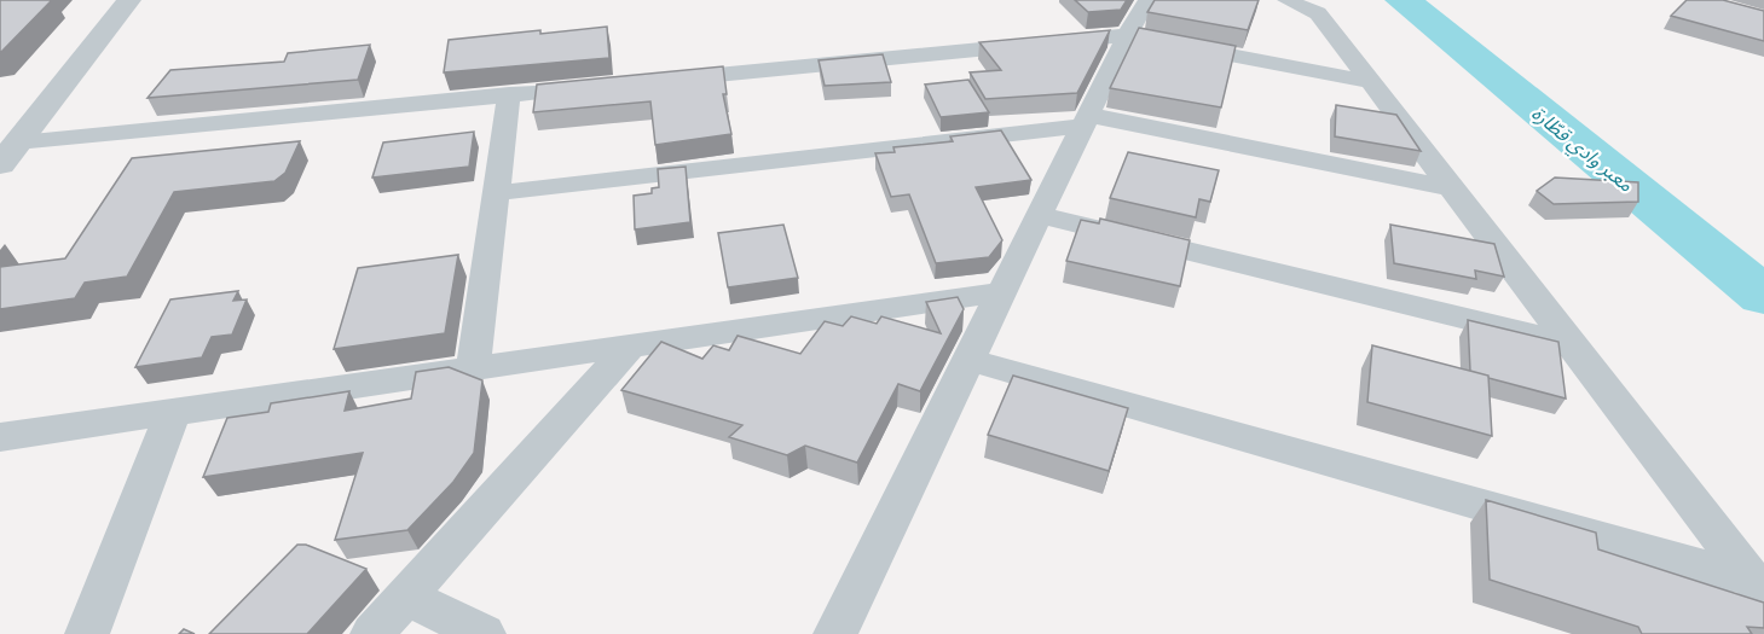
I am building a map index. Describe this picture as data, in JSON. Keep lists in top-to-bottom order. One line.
{"water":["معبر وادي قطّارة"]}
